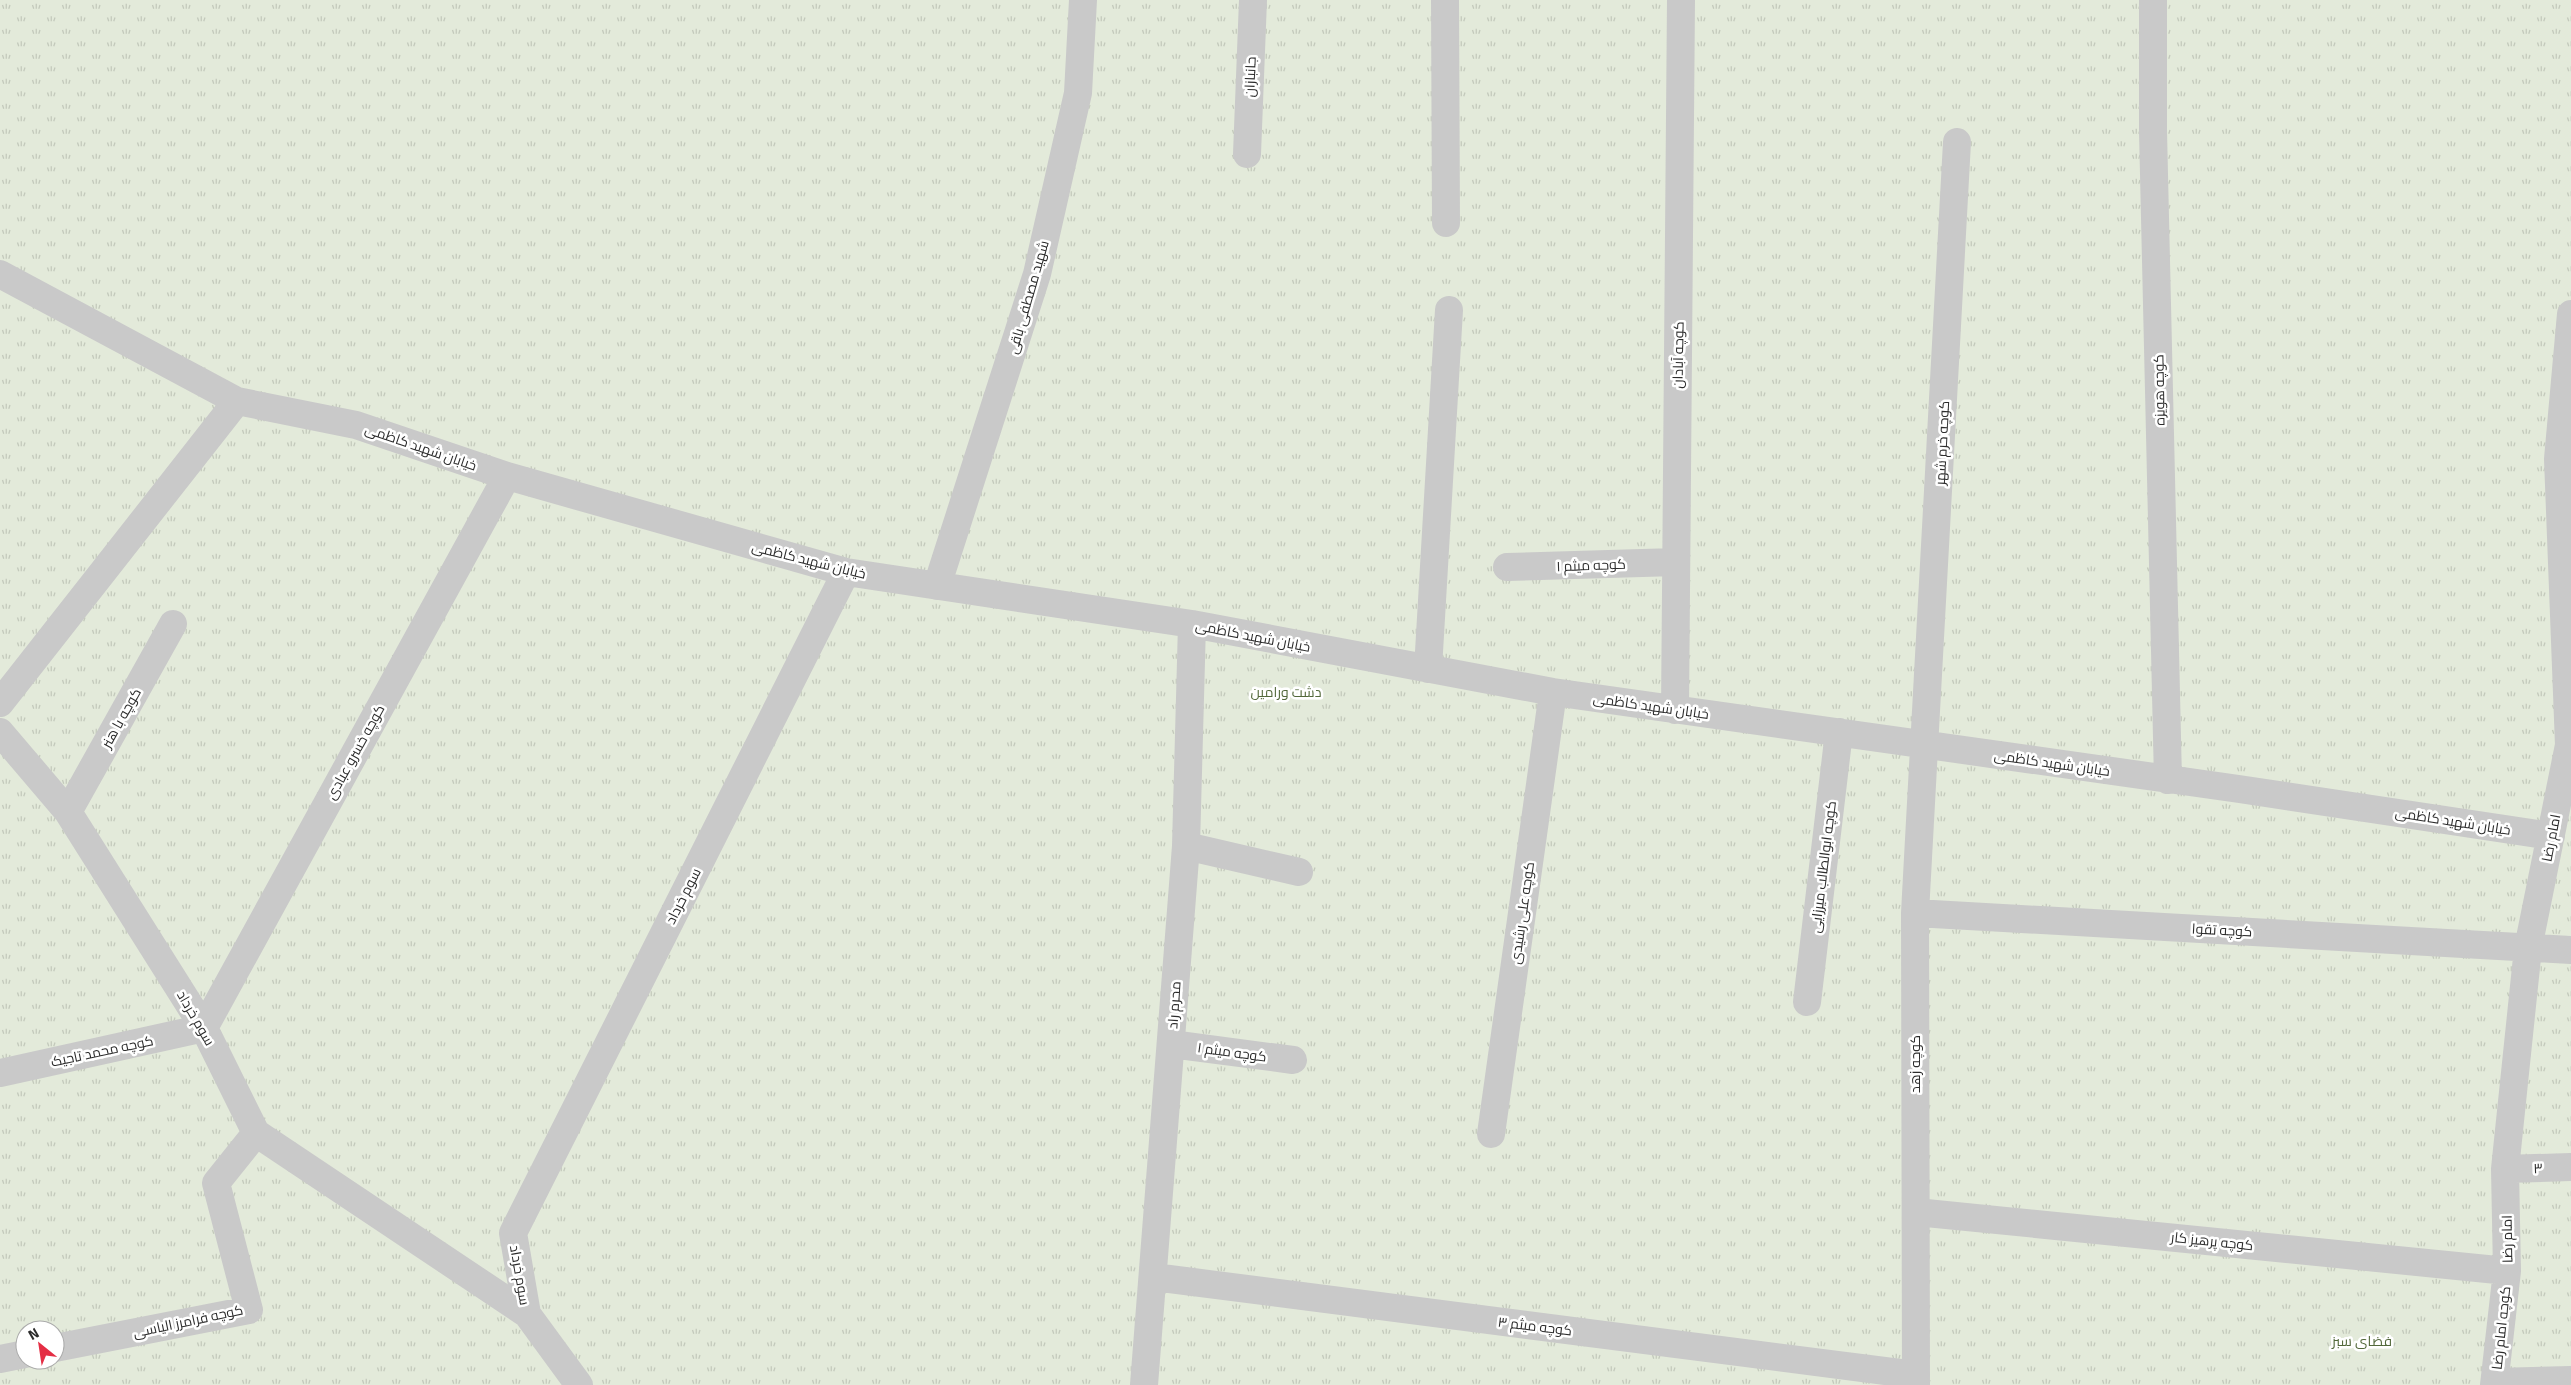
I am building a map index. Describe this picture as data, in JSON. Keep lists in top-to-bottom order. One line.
{"streets":{"street":["جانبازان","شهید مصطفی باقی","کوچه آبادان","کوچه هویزه","کوچه خرم شهر","خیابان شهید کاظمی","کوچه میثم ۱","کوچه با هنر","کوچه خسرو عبادی","امام رضا","کوچه ابوالطالب میرزایی","سوم خرداد","کوچه علی رشیدی","کوچه تقوا","محرم راد","کوچه محمد تاجیک","کوچه زهد","۳","کوچه پرهیز کار","کوچه فرامرز الیاسی","کوچه میثم ۳","کوچه امام رضا"]},"crossings":[["شهید مصطفی باقی","خیابان شهید کاظمی"],["کوچه آبادان","خیابان شهید کاظمی"],["کوچه آبادان","کوچه میثم ۱"],["کوچه هویزه","خیابان شهید کاظمی"],["کوچه خرم شهر","خیابان شهید کاظمی"],["کوچه خرم شهر","کوچه زهد"],["خیابان شهید کاظمی","کوچه خسرو عبادی"],["خیابان شهید کاظمی","امام رضا"],["خیابان شهید کاظمی","کوچه ابوالطالب میرزایی"],["خیابان شهید کاظمی","سوم خرداد"],["خیابان شهید کاظمی","کوچه علی رشیدی"],["خیابان شهید کاظمی","محرم راد"],["خیابان شهید کاظمی","کوچه زهد"],["کوچه میثم ۱","محرم راد"],["کوچه با هنر","سوم خرداد"],["کوچه خسرو عبادی","سوم خرداد"],["کوچه خسرو عبادی","کوچه محمد تاجیک"],["امام رضا","کوچه تقوا"],["امام رضا","۳"],["امام رضا","کوچه پرهیز کار"],["امام رضا","کوچه امام رضا"],["سوم خرداد","کوچه محمد تاجیک"],["سوم خرداد","کوچه فرامرز الیاسی"],["کوچه تقوا","کوچه زهد"],["محرم راد","کوچه میثم ۳"],["کوچه زهد","کوچه پرهیز کار"],["کوچه زهد","کوچه میثم ۳"],["کوچه پرهیز کار","کوچه امام رضا"]],"parks":["دشت ورامین","فضای سبز"],"north":"top left"}
